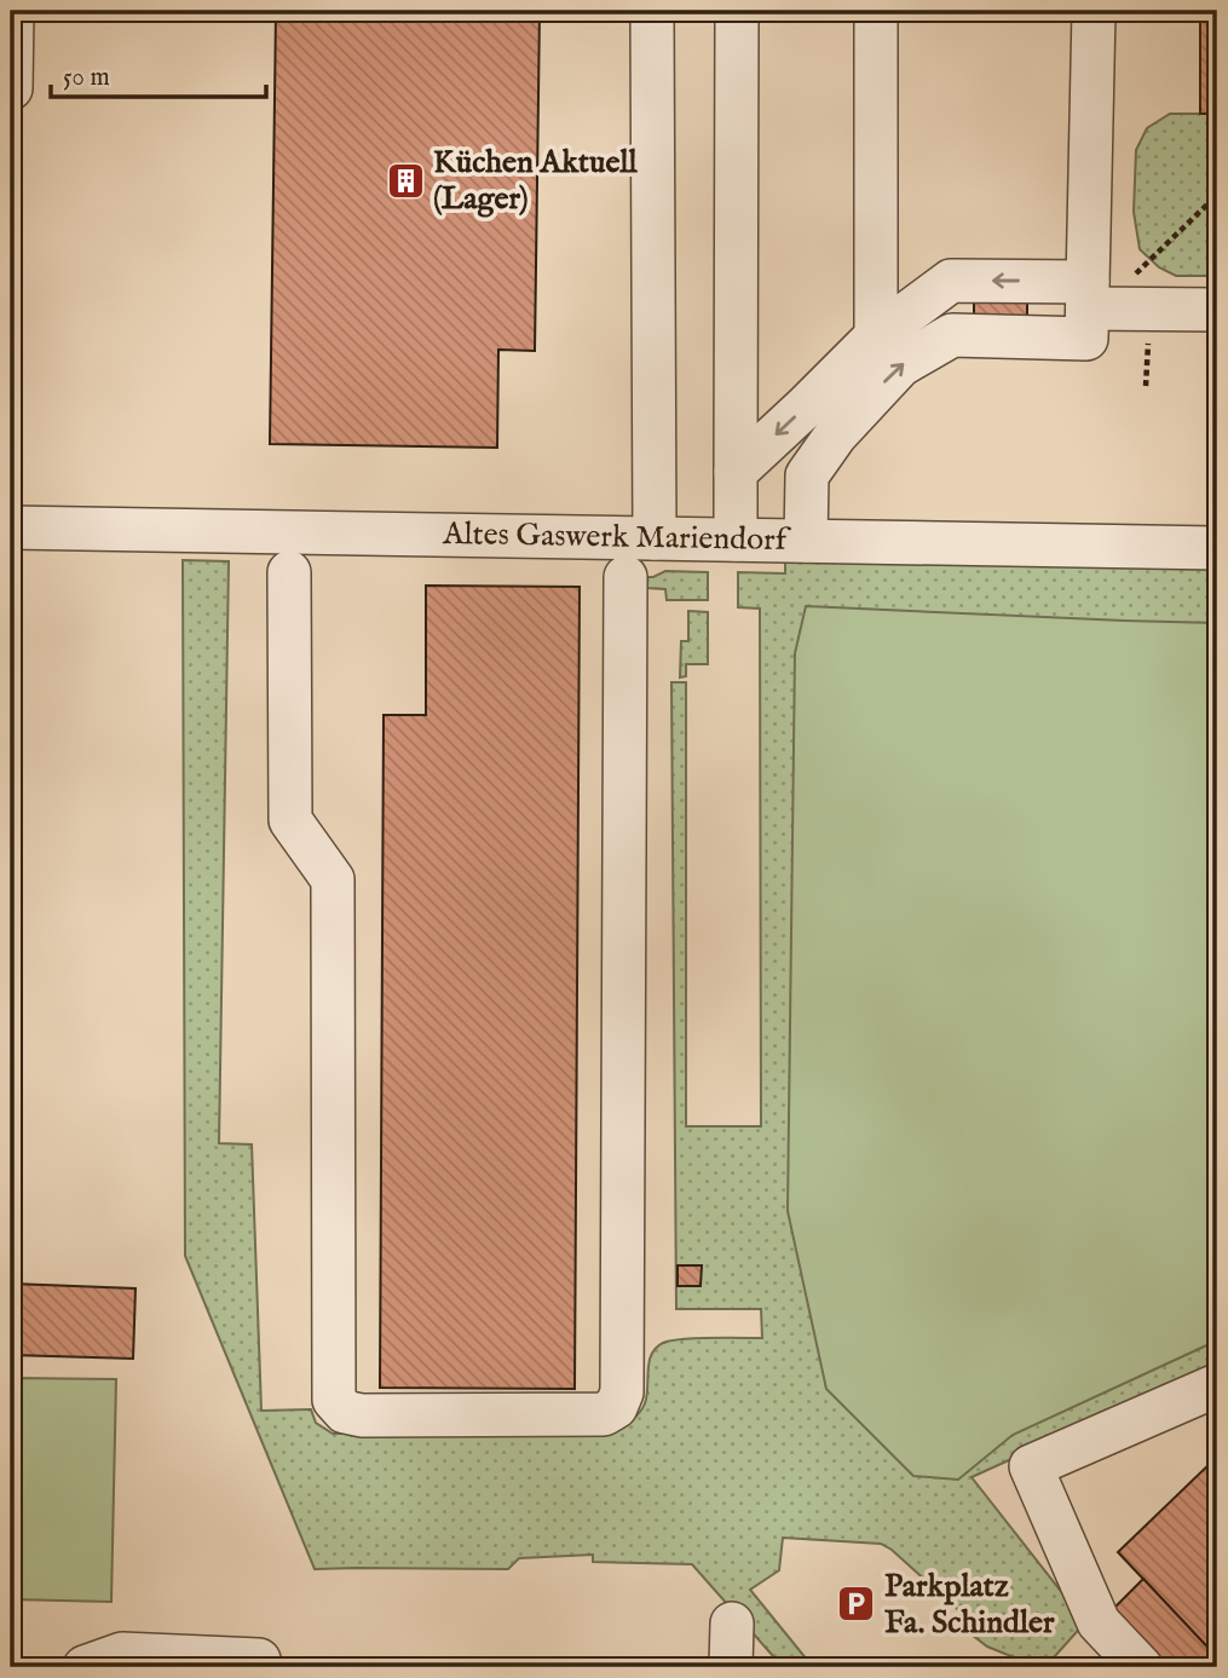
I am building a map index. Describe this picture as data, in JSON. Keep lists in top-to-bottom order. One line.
{"streets":{"street":["Altes Gaswerk Mariendorf"]},"places":{"building":["Küchen Aktuell (Lager)"],"parking":["Parkplatz Fa. Schindler"]},"scale_bar":"50 m"}
